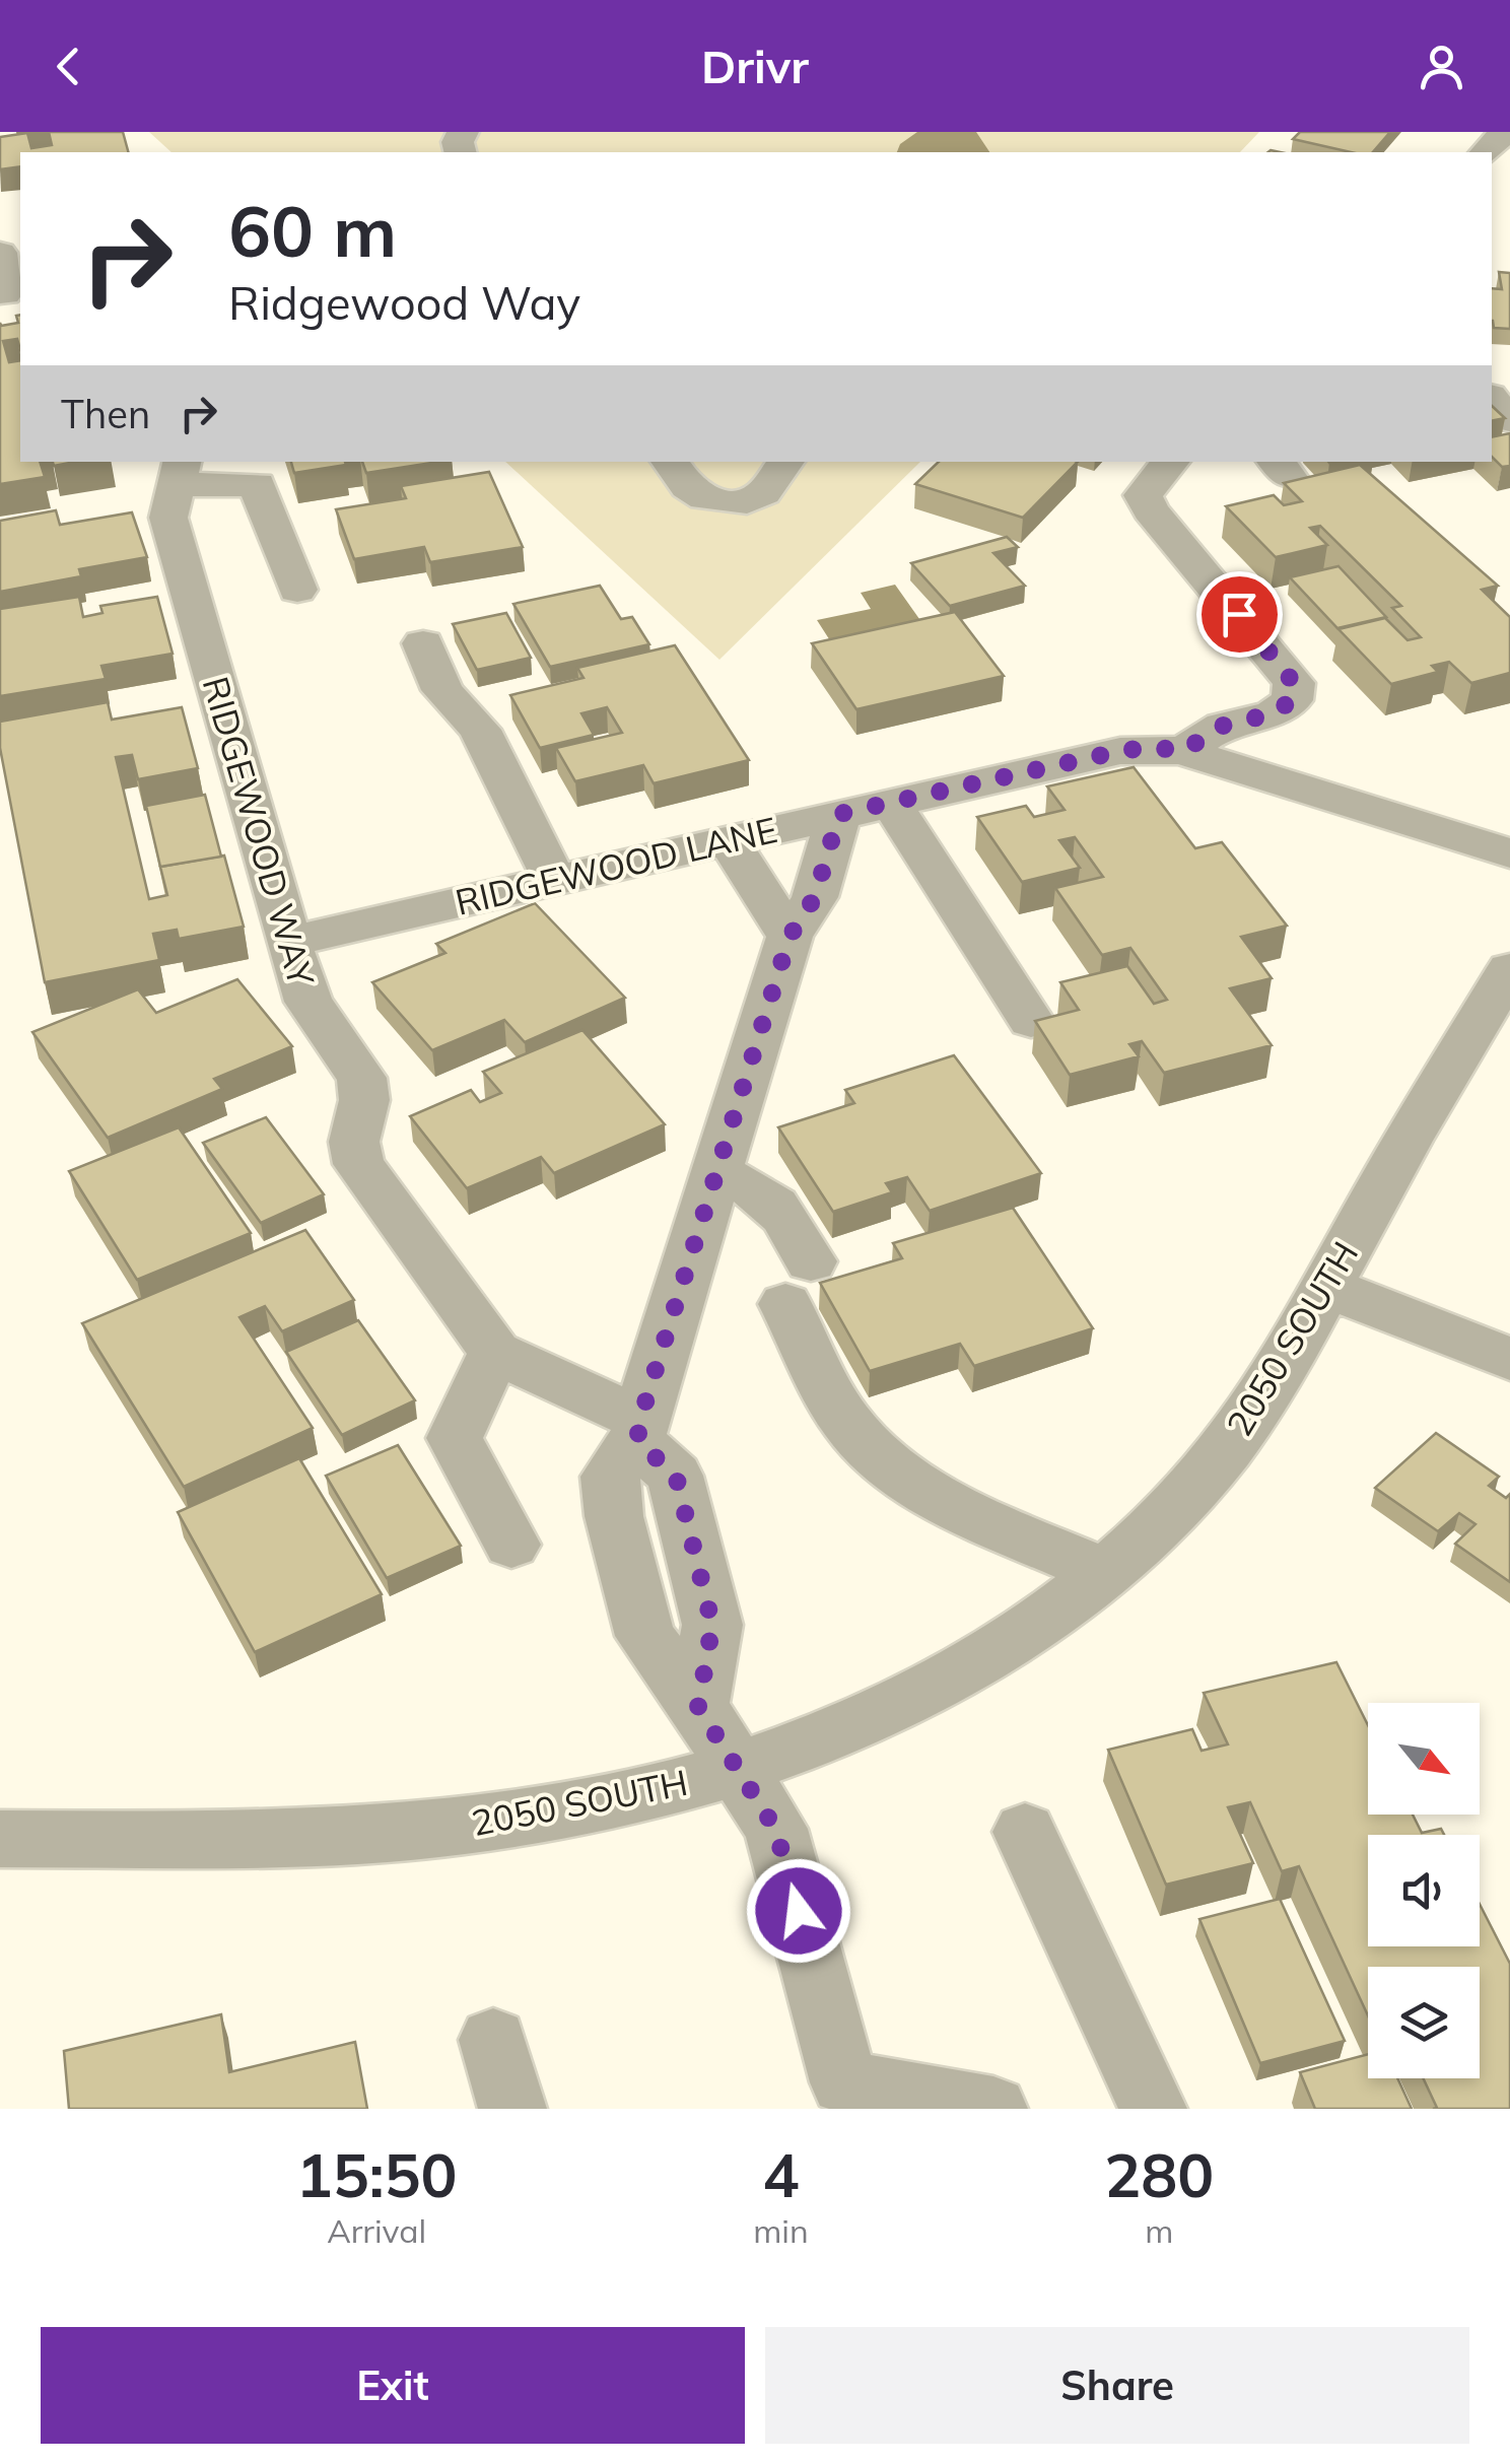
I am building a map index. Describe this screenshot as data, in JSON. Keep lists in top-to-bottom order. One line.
{"streets":{"street":["RIDGEWOOD WAY","RIDGEWOOD LANE","2050 SOUTH"]},"crossings":[["RIDGEWOOD WAY","RIDGEWOOD LANE"]],"north":"bottom right","page":{"header":"Drivr","turn":["60 m","Ridgewood Way"],"then":"Then","eta":["15:50","Arrival","4","min","280","m"],"buttons":["Exit","Share"]}}
